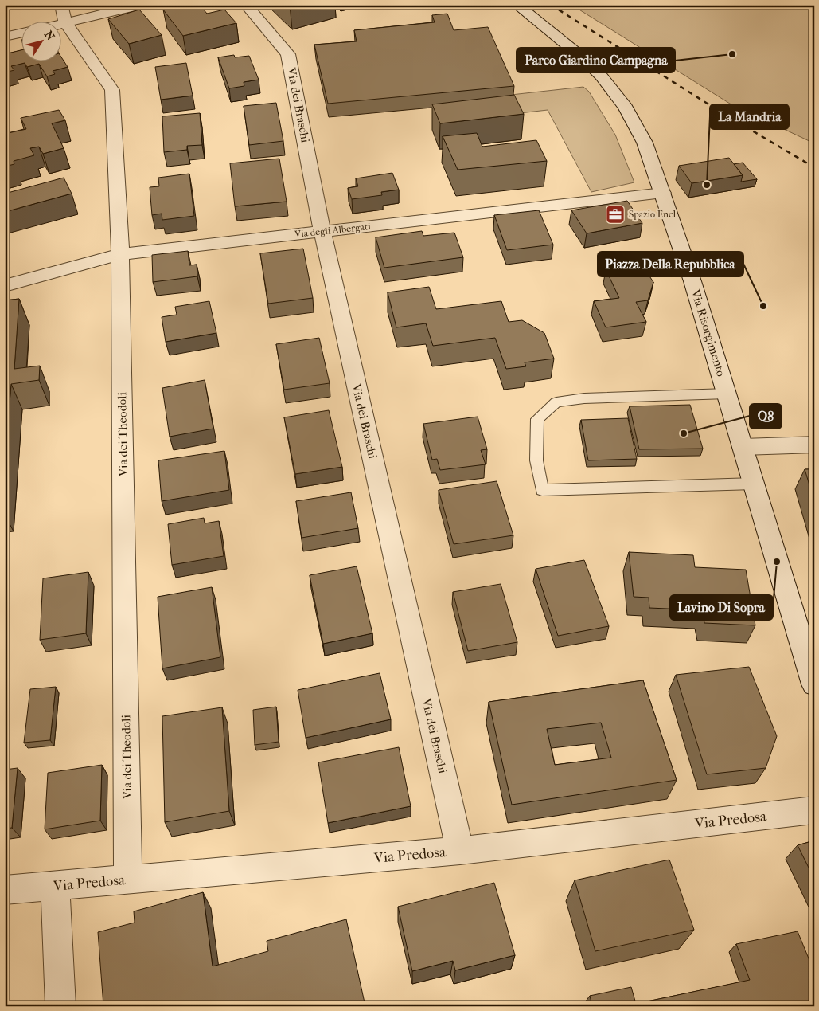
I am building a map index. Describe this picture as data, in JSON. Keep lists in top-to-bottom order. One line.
{"streets":{"street":["Via dei Braschi","Via degli Albergati","Via Risorgimento","Via dei Theodoli","Via Predosa"]},"crossings":[["Via dei Braschi","Via degli Albergati"],["Via dei Braschi","Via Predosa"],["Via degli Albergati","Via Risorgimento"],["Via degli Albergati","Via dei Theodoli"],["Via dei Theodoli","Via Predosa"]],"places":{"other":["Parco Giardino Campagna","La Mandria","Piazza Della Repubblica","Q8","Lavino Di Sopra"],"office":["Spazio Enel"]},"north":"top right"}
